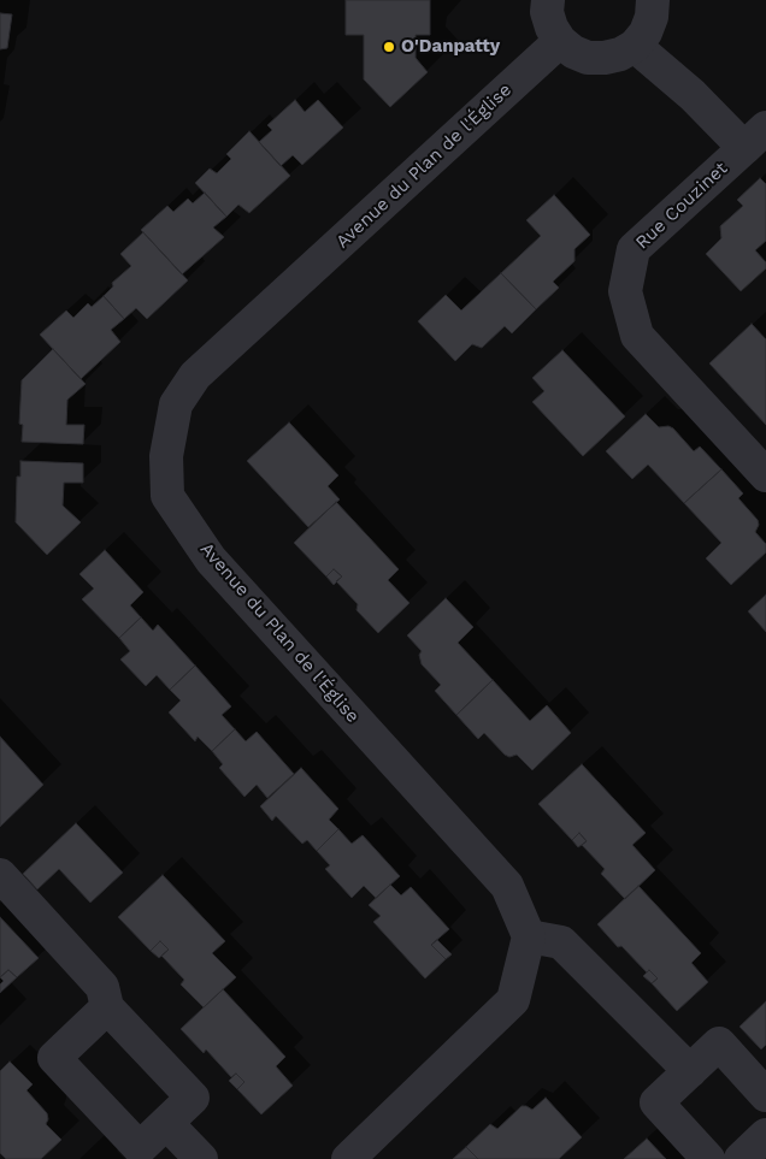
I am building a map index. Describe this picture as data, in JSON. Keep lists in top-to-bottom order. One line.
{"streets":{"street":["Avenue du Plan de l'Église","Rue Couzinet"]},"places":["O'Danpatty"]}
